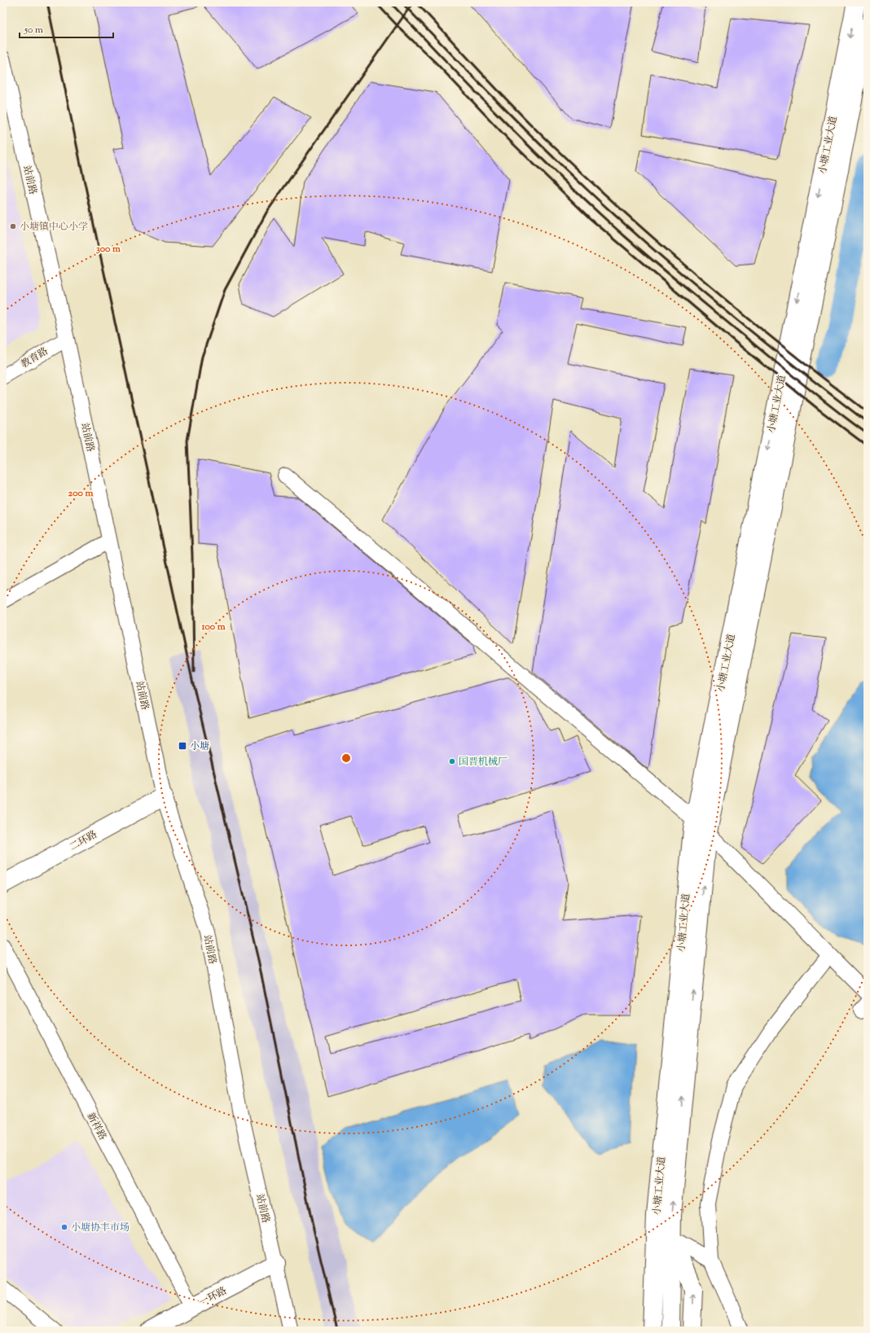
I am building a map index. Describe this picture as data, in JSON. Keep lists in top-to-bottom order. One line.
{"streets":{"main road":["小塘工业大道","二环路","一环路"],"street":["站前路","教育路","新祥路"]},"crossings":[["站前路","教育路"],["站前路","二环路"],["站前路","一环路"],["新祥路","一环路"]],"places":{"other":["小塘镇中心小学","国晋机械厂","小塘协丰市场"],"transit":["小塘"]},"scale_bar":"50 m","rings":["300 m","200 m","100 m"]}
